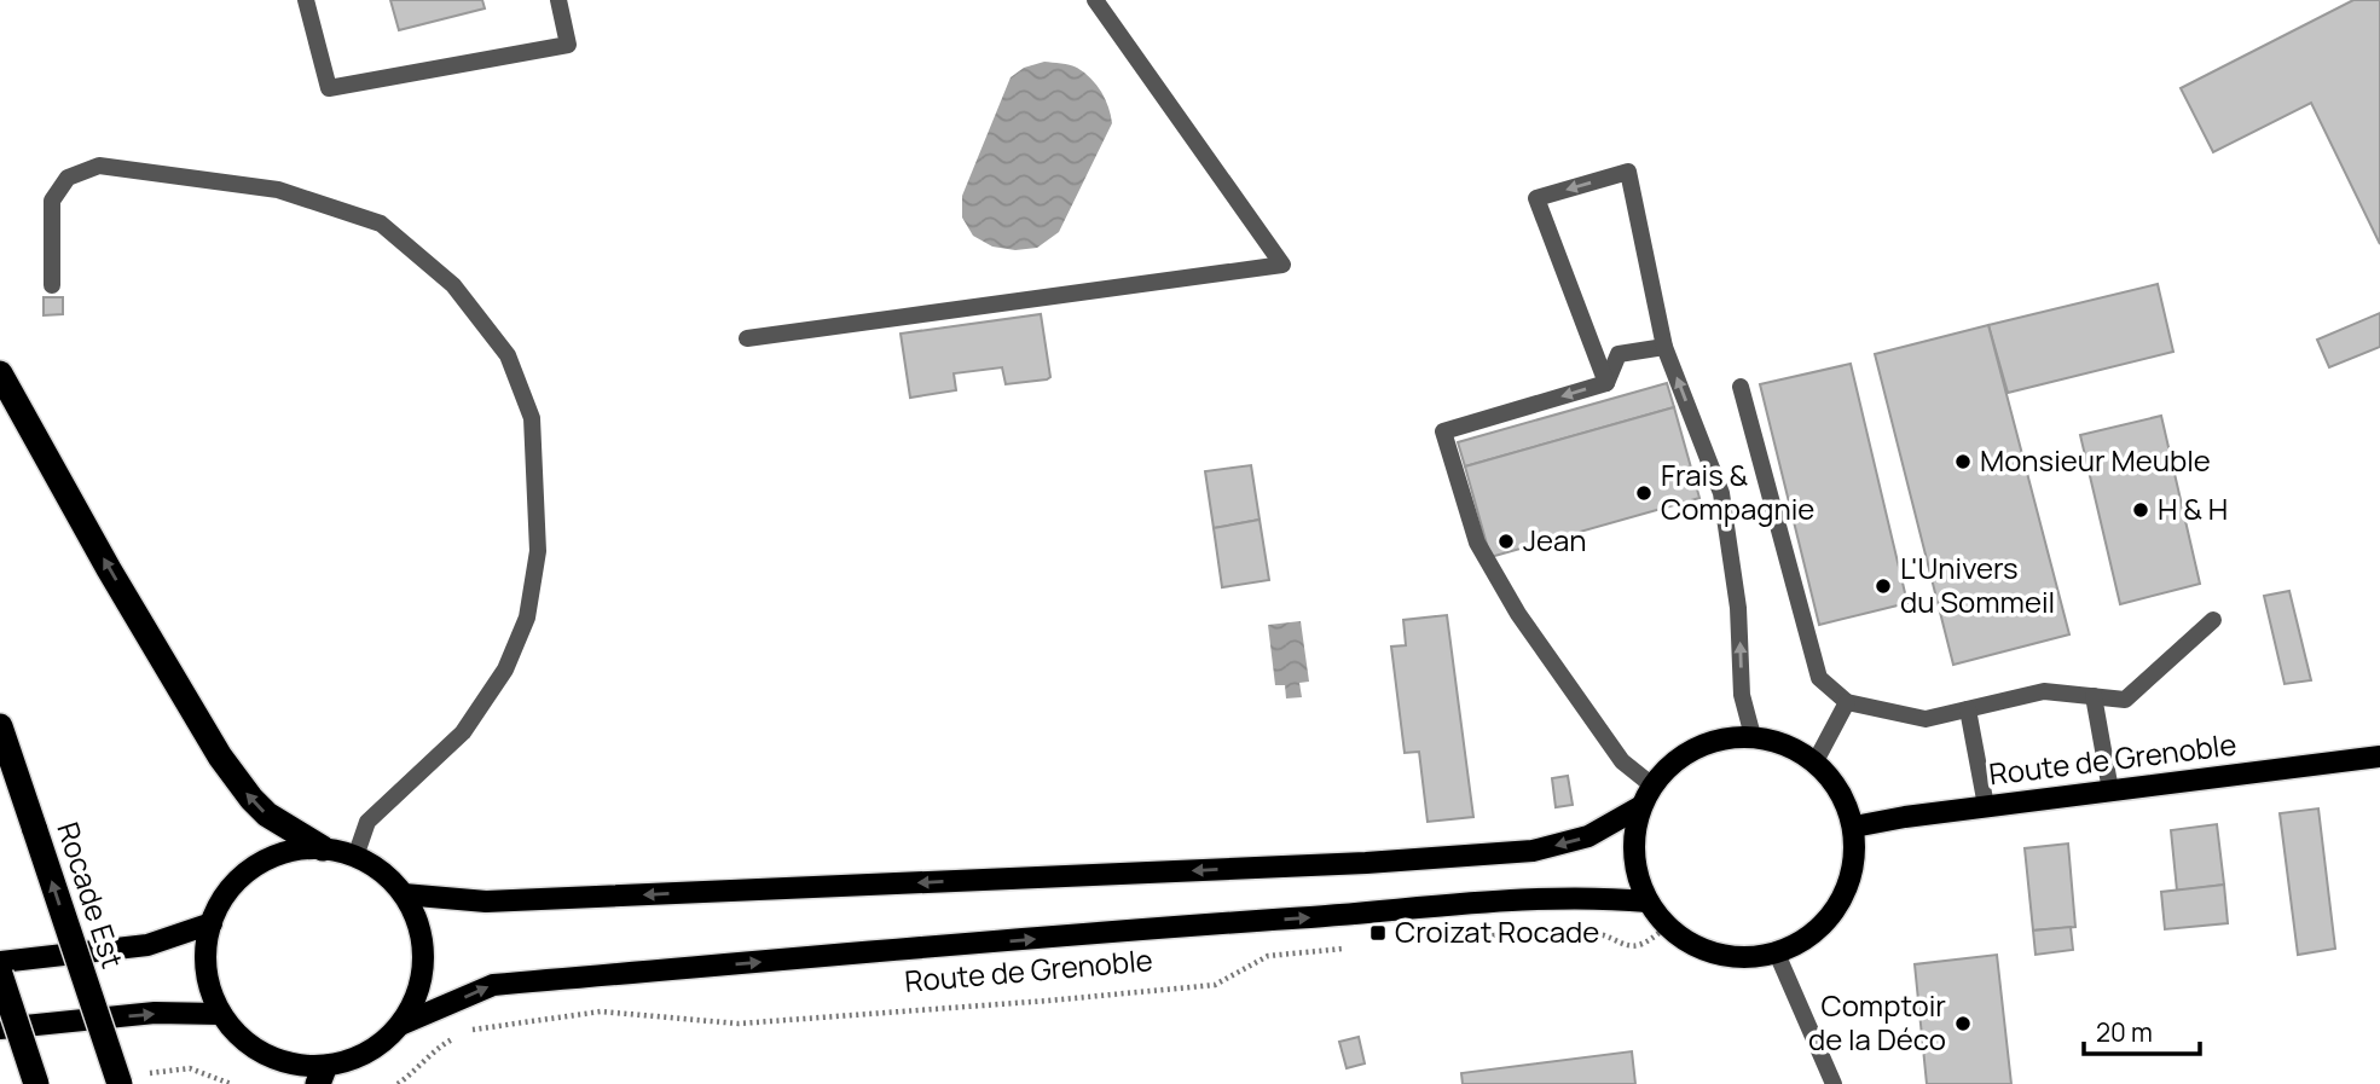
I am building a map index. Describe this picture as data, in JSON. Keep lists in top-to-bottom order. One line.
{"streets":{"highway":["Rocade Est"],"main road":["Route de Grenoble"]},"places":{"other":["Monsieur Meuble","Frais & Compagnie","H & H","Jean","L'Univers du Sommeil","Comptoir de la Déco"],"transit":["Croizat Rocade"]},"scale_bar":"20 m"}
